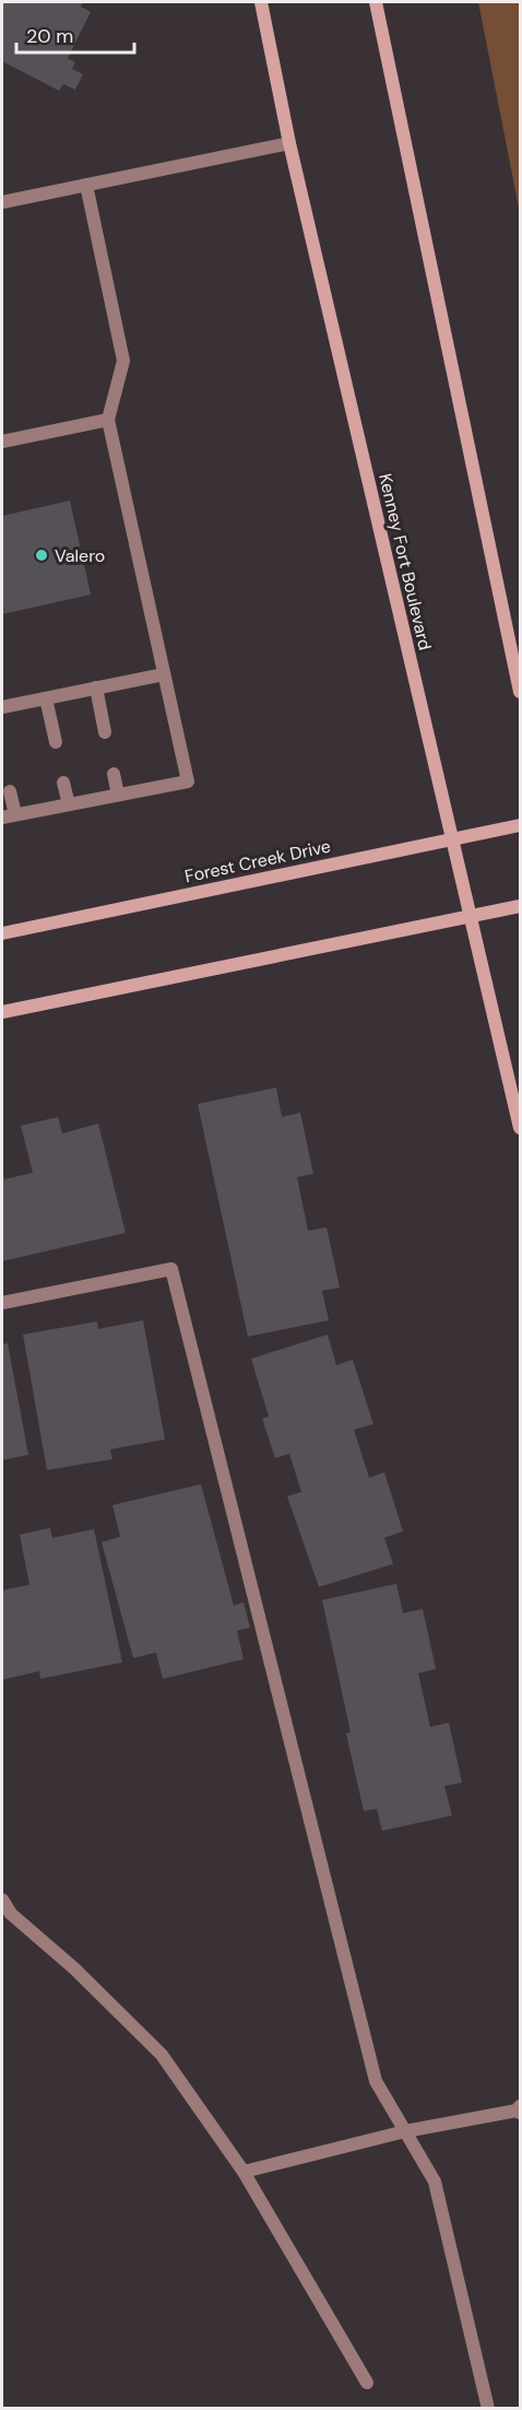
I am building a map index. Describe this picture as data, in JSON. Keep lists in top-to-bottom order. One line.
{"streets":{"main road":["Kenney Fort Boulevard","Forest Creek Drive"]},"crossings":[["Kenney Fort Boulevard","Forest Creek Drive"]],"places":["Valero"],"scale_bar":"20 m"}
